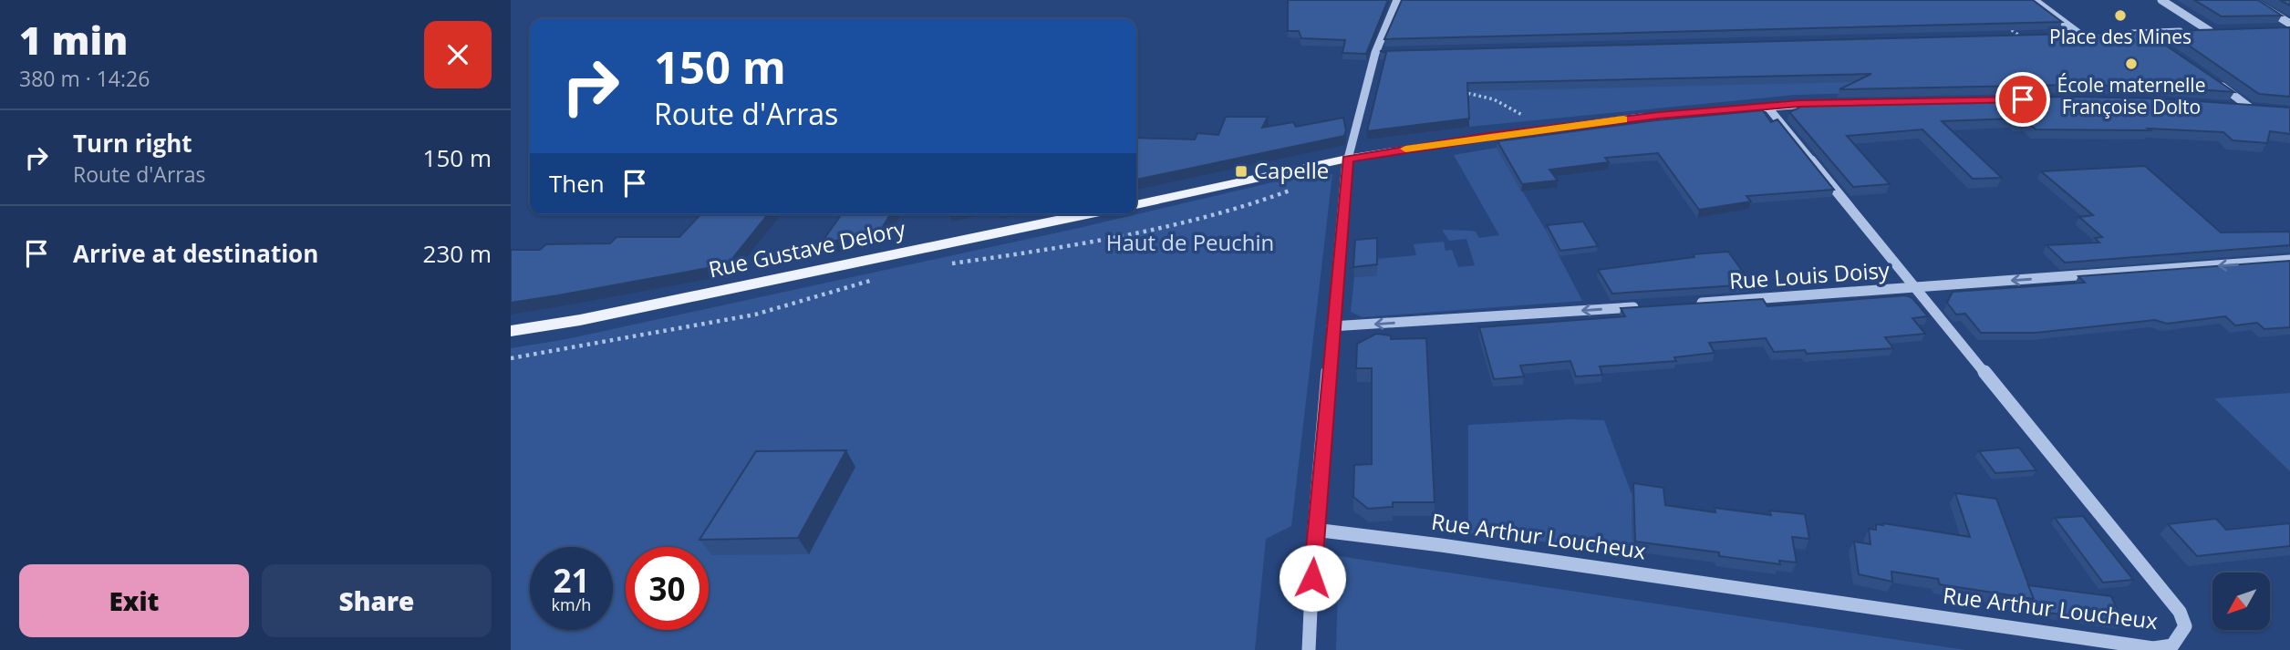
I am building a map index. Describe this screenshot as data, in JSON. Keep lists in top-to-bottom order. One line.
{"streets":{"main road":["Rue Gustave Delory"],"street":["Rue Louis Doisy","Rue Arthur Loucheux"]},"crossings":[["Rue Louis Doisy","Rue Arthur Loucheux"]],"one_way":["Rue Louis Doisy"],"parks":["Haut de Peuchin"],"places":{"other":["Place des Mines","École maternelle Françoise Dolto"],"transit":["Capelle"]},"north":"bottom left","page":{"heading":["1 min","380 m · 14:26"],"turn":["150 m","Route d'Arras"],"list":[{"name":"Turn right","note":"Route d'Arras","value":"150 m"},{"name":"Arrive at destination","value":"230 m"}],"then":"Then","speed":"21 km/h","limit":"30","buttons":["Exit","Share"]}}
